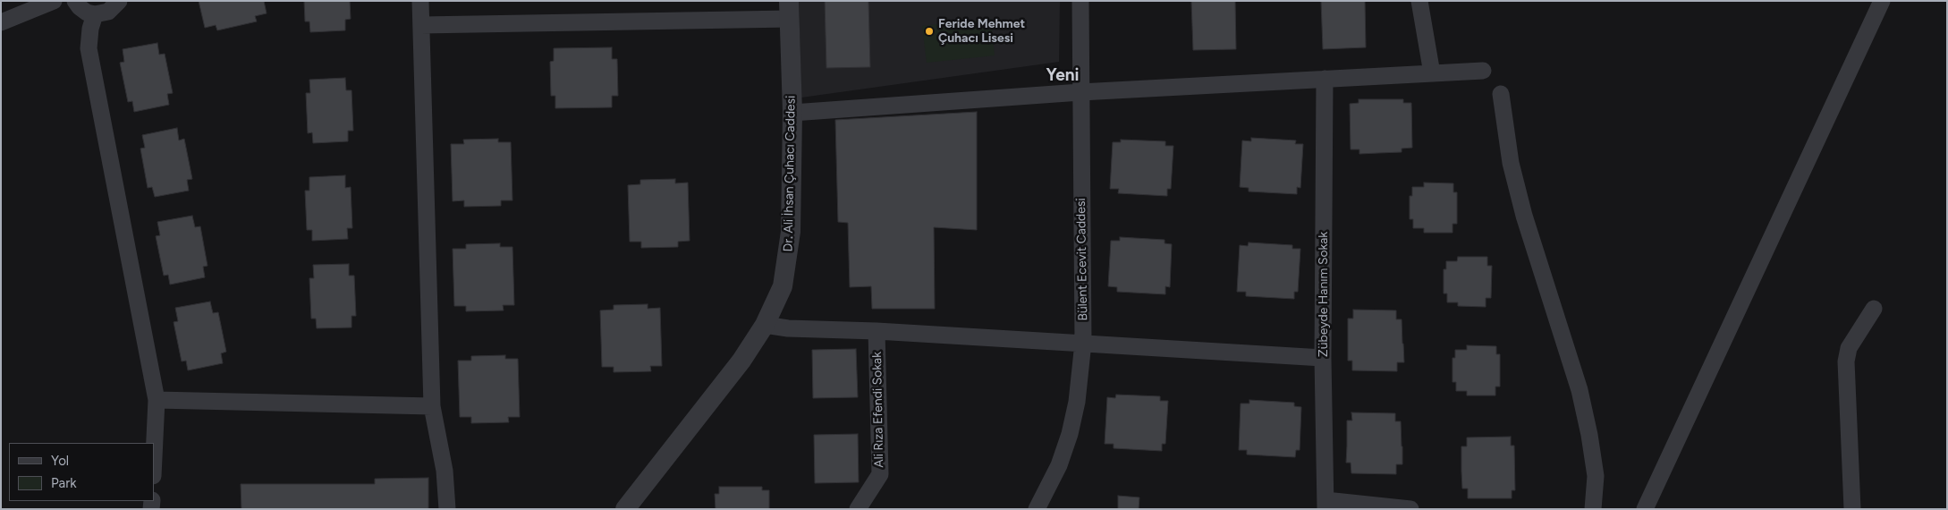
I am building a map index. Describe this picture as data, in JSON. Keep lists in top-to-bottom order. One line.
{"streets":{"street":["Dr. Ali İhsan Çuhacı Caddesi","Bülent Ecevit Caddesi","Zübeyde Hanım Sokak","Ali Rıza Efendi Sokak"]},"districts":["Yeni"],"places":["Feride Mehmet Çuhacı Lisesi"],"legend":["Yol","Park"]}
